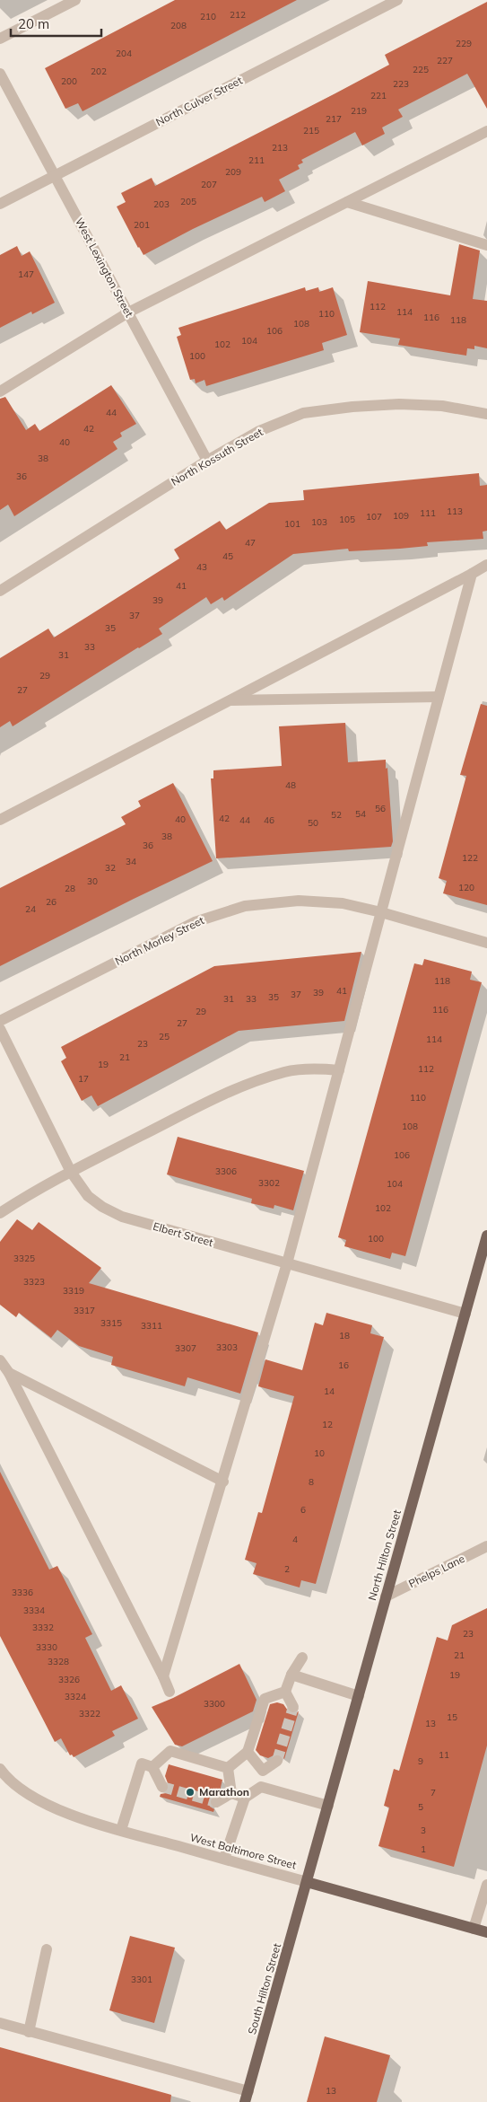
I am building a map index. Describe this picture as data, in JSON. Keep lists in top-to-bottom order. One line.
{"streets":{"main road":["North Hilton Street","West Baltimore Street","South Hilton Street"],"street":["North Culver Street","West Lexington Street","North Kossuth Street","North Morley Street","Elbert Street","Phelps Lane"]},"crossings":[["North Culver Street","West Lexington Street"],["West Lexington Street","North Kossuth Street"],["Elbert Street","North Hilton Street"],["North Hilton Street","Phelps Lane"],["North Hilton Street","West Baltimore Street"],["North Hilton Street","South Hilton Street"],["West Baltimore Street","South Hilton Street"]],"places":["Marathon"],"house_numbers":["212","210","208","229","204","227","225","202","200","223","221","219","217","215","213","211","209","207","205","203","201","147","112","114","110","116","118","108","106","104","102","100","44","42","40","38","36","113","111","109","107","105","103","101","47","45","43","41","39","37","35","33","31","29","27","48","56","54","52","42","40","44","46","50","38","36","122","34","32","30","120","28","26","24","118","41","39","37","35","31","33","116","29","27","25","114","23","21","19","112","17","110","108","106","3306","3302","104","102","100","3325","3323","3319","3317","3315","3311","18","3303","3307","16","14","12","10","8","6","4","2","3336","3334","3332","23","3330","21","3328","19","3326","3324","3300","3322","15","13","11","9","7","5","3","1","3301","13"],"scale_bar":"20 m"}
